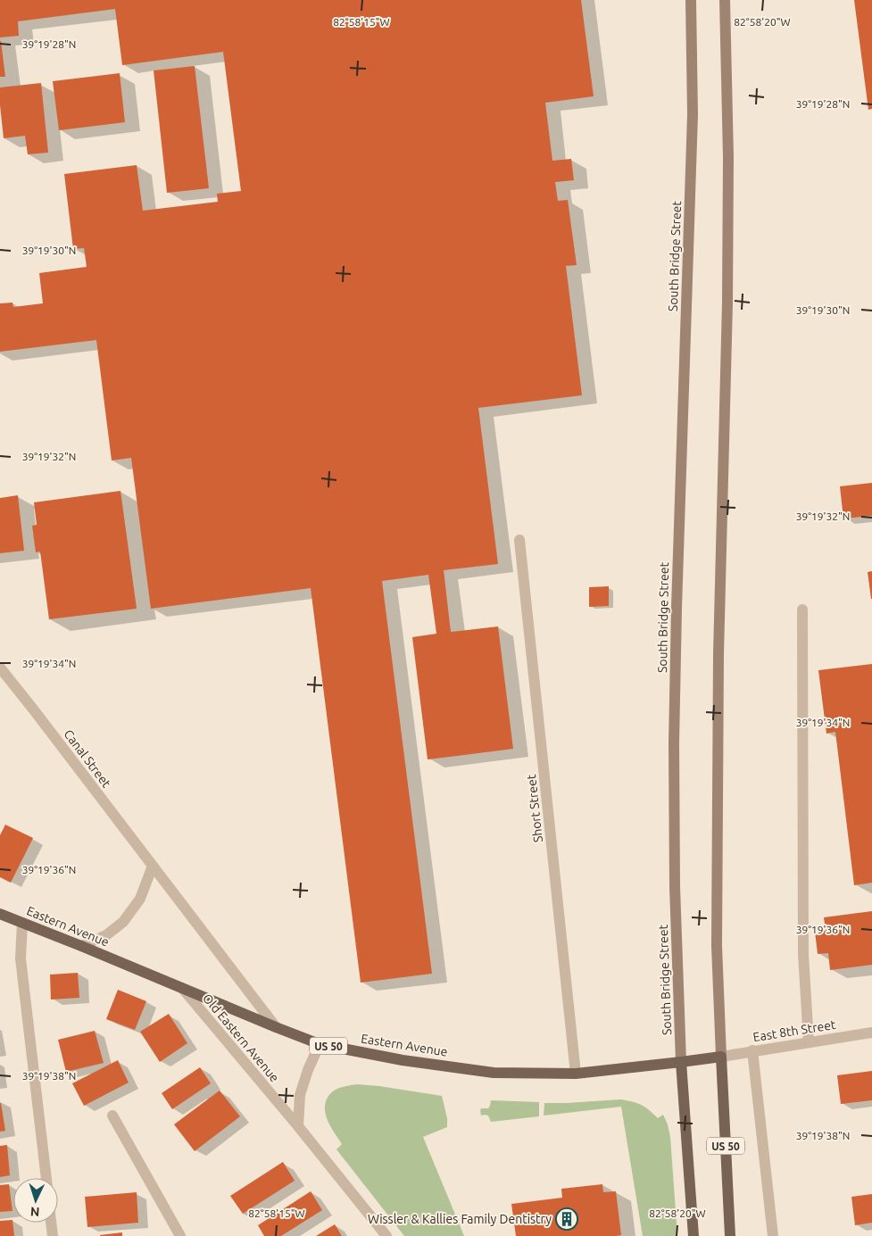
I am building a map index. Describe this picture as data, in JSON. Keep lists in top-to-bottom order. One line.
{"streets":{"main road":["South Bridge Street","Eastern Avenue","US 50"],"street":["Canal Street","Short Street","East 8th Street","Old Eastern Avenue"]},"crossings":[["South Bridge Street","Eastern Avenue"],["Canal Street","Eastern Avenue"],["Short Street","Eastern Avenue"],["Eastern Avenue","East 8th Street"],["Eastern Avenue","Old Eastern Avenue"],["Eastern Avenue","US 50"],["East 8th Street","US 50"]],"places":{"building":["Wissler & Kallies Family Dentistry"]},"north":"bottom","coordinates":["82°58'15\"W","82°58'20\"W","39°19'28\"N","39°19'30\"N","39°19'32\"N","39°19'34\"N","39°19'36\"N","39°19'38\"N"]}
